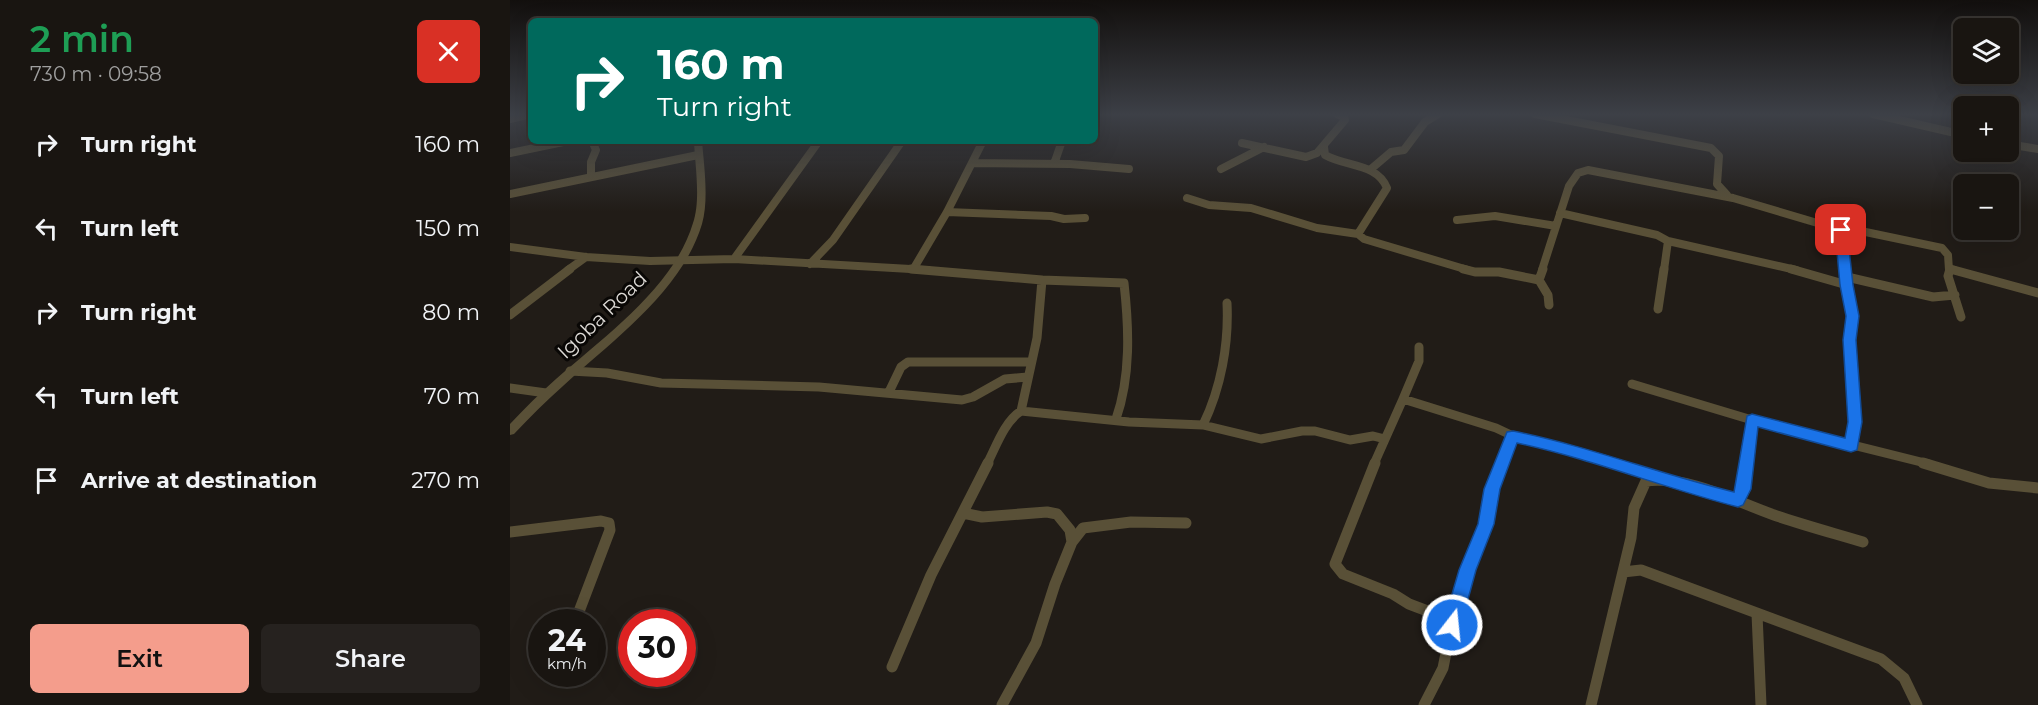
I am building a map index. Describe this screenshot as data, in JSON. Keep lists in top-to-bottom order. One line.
{"streets":{"street":["Igoba Road"]},"page":{"heading":["2 min","730 m · 09:58"],"map_buttons":["+","−"],"turn":["160 m","Turn right"],"list":[{"name":"Turn right","value":"160 m"},{"name":"Turn left","value":"150 m"},{"name":"Turn right","value":"80 m"},{"name":"Turn left","value":"70 m"},{"name":"Arrive at destination","value":"270 m"}],"speed":"24 km/h","limit":"30","buttons":["Exit","Share"]}}
